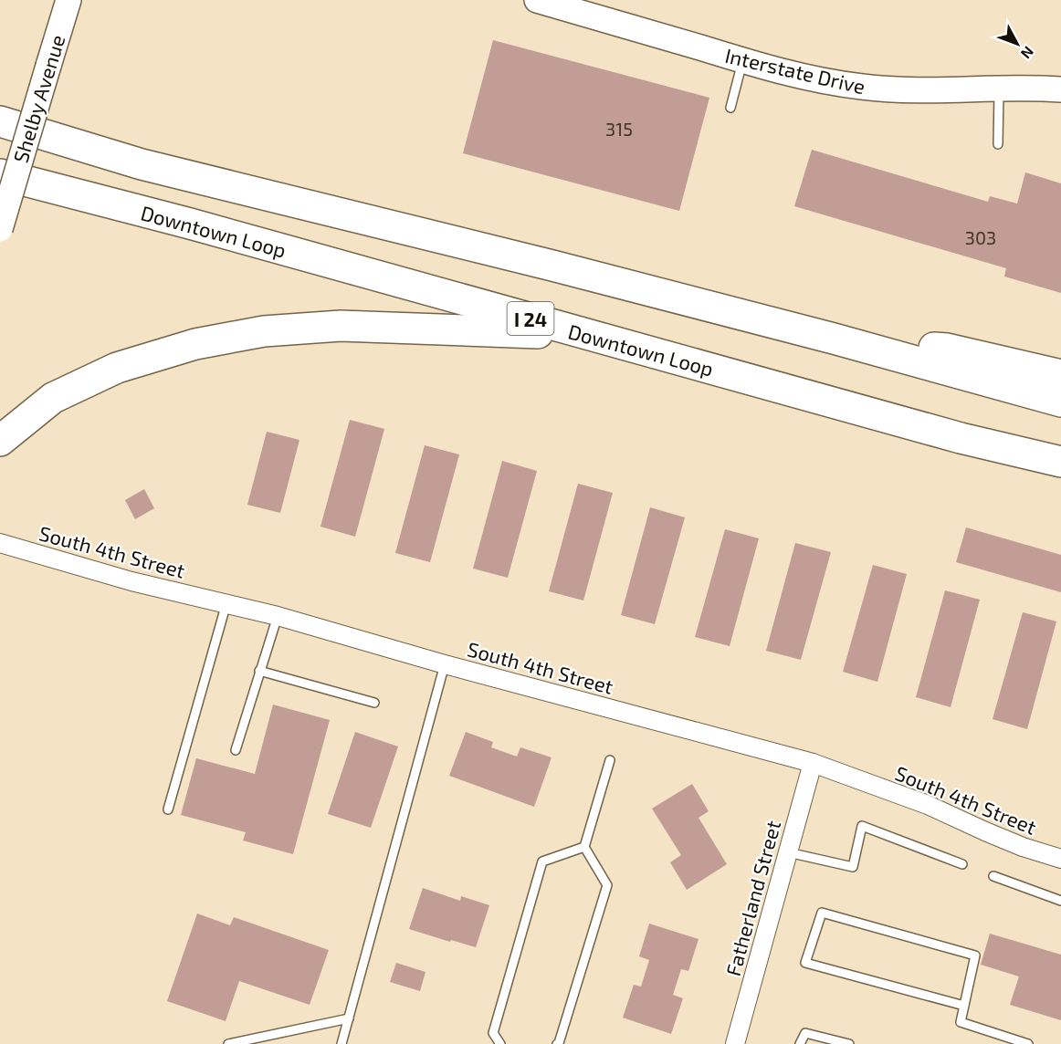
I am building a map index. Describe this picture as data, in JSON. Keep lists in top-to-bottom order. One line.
{"streets":{"highway":["Downtown Loop","I 24"],"main road":["Interstate Drive","Shelby Avenue"],"street":["South 4th Street","Fatherland Street"]},"crossings":[["South 4th Street","Fatherland Street"]],"house_numbers":["315","303"],"north":"bottom right"}
